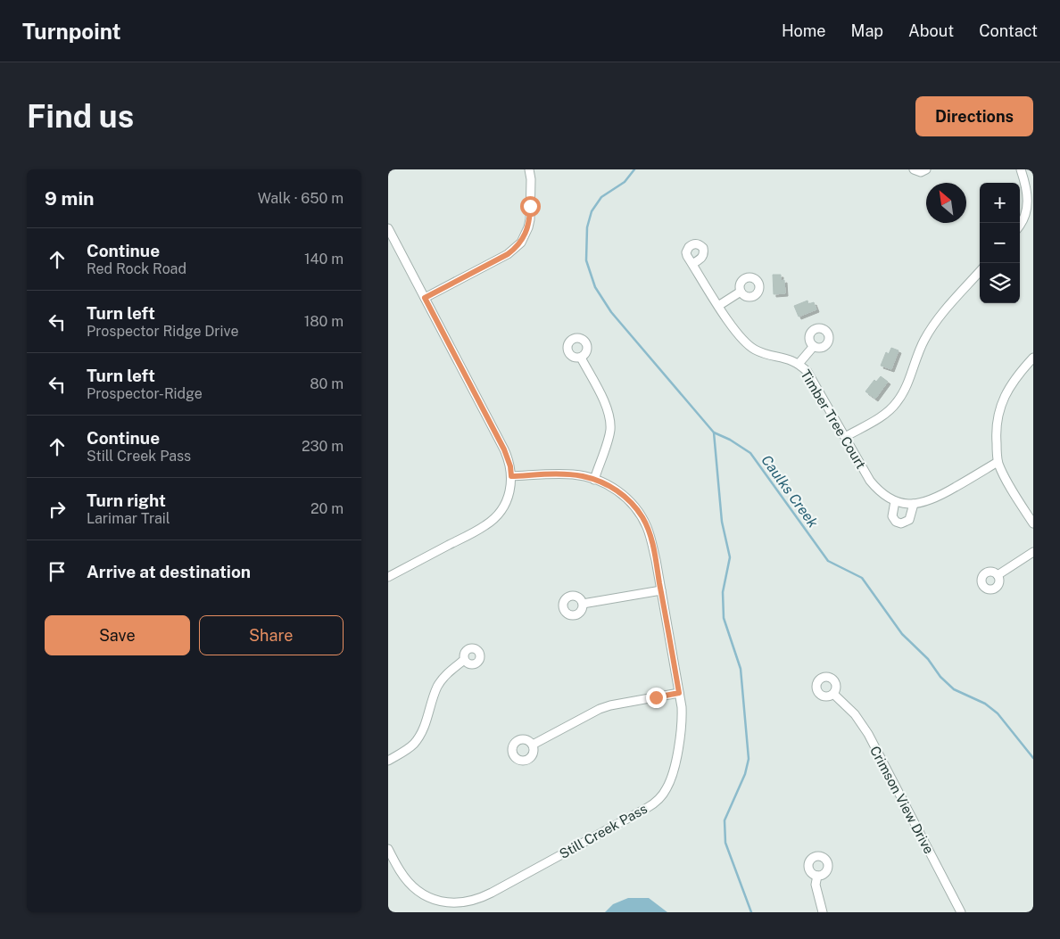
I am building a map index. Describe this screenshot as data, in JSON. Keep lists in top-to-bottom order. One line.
{"streets":{"street":["Timber Tree Court","Crimson View Drive","Still Creek Pass"]},"water":["Caulks Creek"],"north":"top left","page":{"header":"Turnpoint","nav":["Home","Map","About","Contact"],"buttons":["Directions",["Save","Share"]],"title":"Find us","heading":["9 min","Walk · 650 m"],"map_buttons":["+","−"],"list":[["Continue","Red Rock Road","140 m"],["Turn left","Prospector Ridge Drive","180 m"],["Turn left","Prospector-Ridge","80 m"],["Continue","Still Creek Pass","230 m"],["Turn right","Larimar Trail","20 m"],"Arrive at destination"]}}
